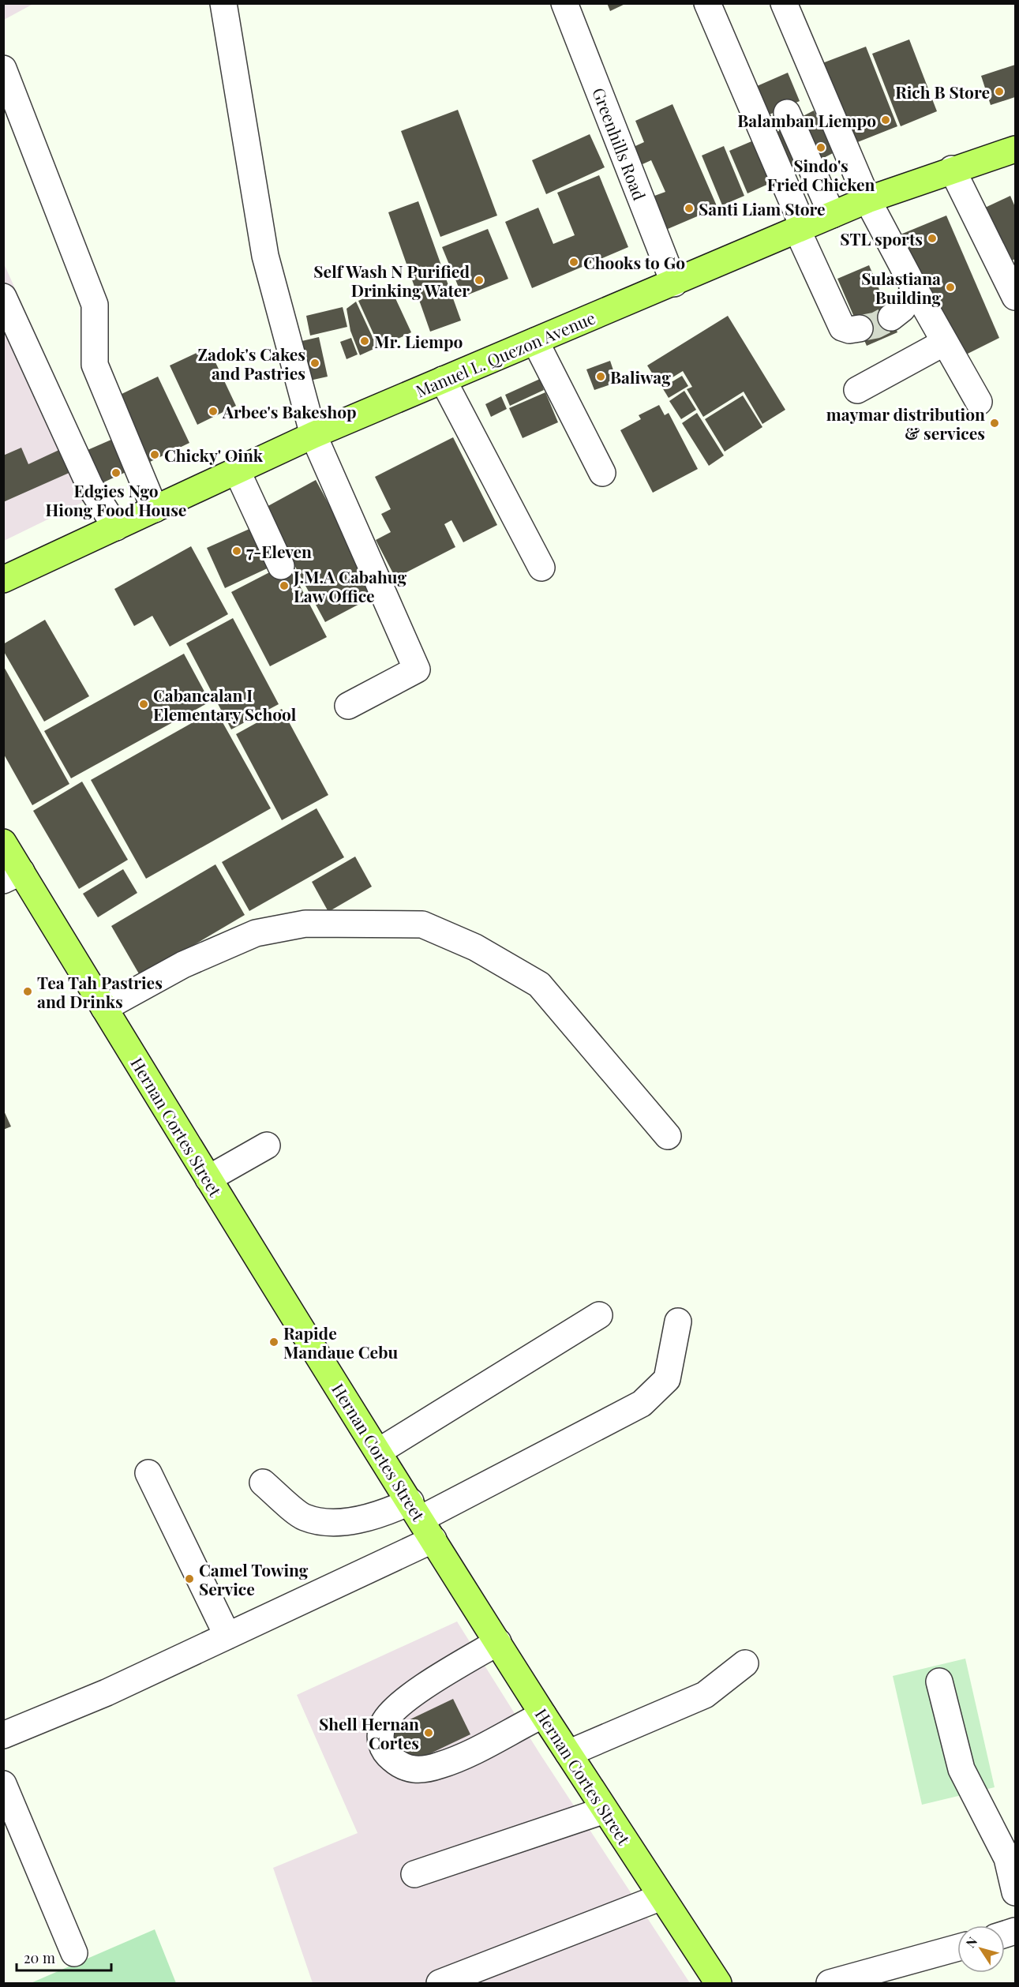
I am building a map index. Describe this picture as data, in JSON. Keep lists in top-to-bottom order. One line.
{"streets":{"main road":["Manuel L. Quezon Avenue","Hernan Cortes Street"],"street":["Greenhills Road"]},"crossings":[["Greenhills Road","Manuel L. Quezon Avenue"]],"places":["Rich B Store","Balamban Liempo","Sindo's Fried Chicken","Santi Liam Store","STL sports","Chooks to Go","Self Wash N Purified Drinking Water","Sulastiana Building","Mr. Liempo","Zadok's Cakes and Pastries","Baliwag","Arbee's Bakeshop","maymar distribution & services","Chicky' Oink","Edgies Ngo Hiong Food House","7-Eleven","J.M.A Cabahug Law Office","Cabancalan I Elementary School","Tea Tah Pastries and Drinks","Rapide Mandaue Cebu","Camel Towing Service","Shell Hernan Cortes"],"scale_bar":"20 m","north":"top left"}
